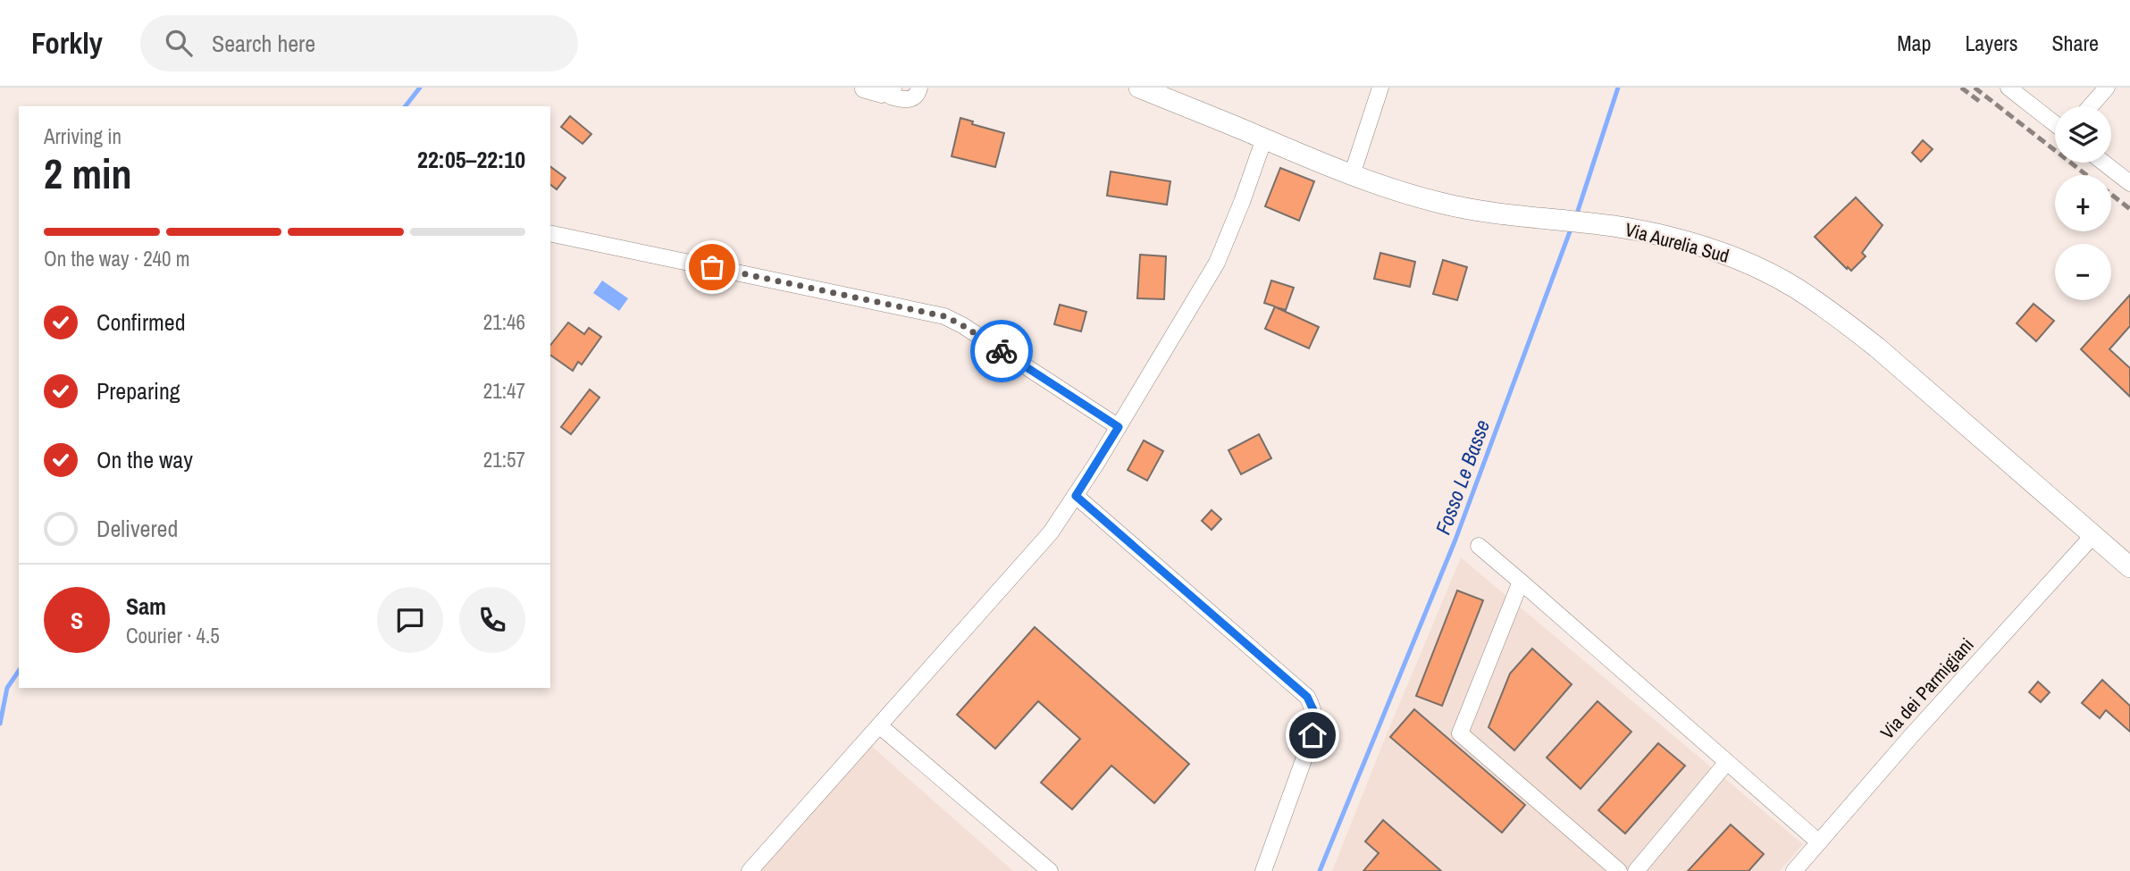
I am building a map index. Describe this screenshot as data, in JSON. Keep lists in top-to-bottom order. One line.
{"streets":{"main road":["Via Aurelia Sud"],"street":["Via dei Parmigiani"]},"crossings":[["Via Aurelia Sud","Via dei Parmigiani"]],"water":["Fosso Le Basse"],"page":{"header":"Forkly","search":"Search here","nav":["Map","Layers","Share"],"map_buttons":["+","−"],"heading":["2 min","Arriving in","22:05–22:10"],"panel":["Sam","Courier · 4.5"],"bar":"On the way · 240 m","list":[["Confirmed","21:46"],["Preparing","21:47"],["On the way","21:57"],"Delivered"],"round":"S"}}
